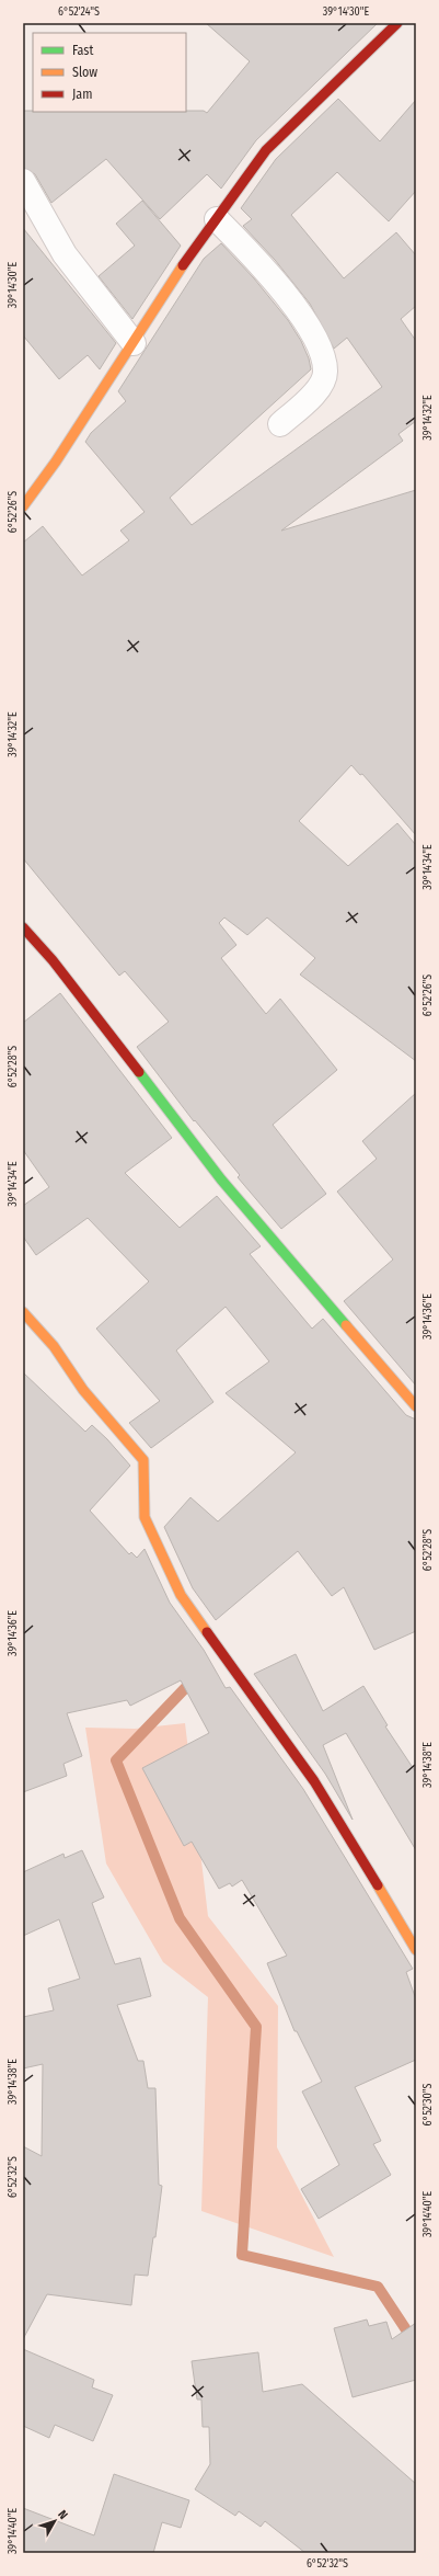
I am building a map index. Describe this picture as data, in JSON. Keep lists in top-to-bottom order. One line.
{"legend":["Fast","Slow","Jam"],"north":"top right","coordinates":["6°52'24\"S","39°14'30\"E","39°14'32\"E","6°52'26\"S","39°14'34\"E","6°52'28\"S","39°14'36\"E","39°14'38\"E","6°52'30\"S","6°52'32\"S","39°14'40\"E"]}
